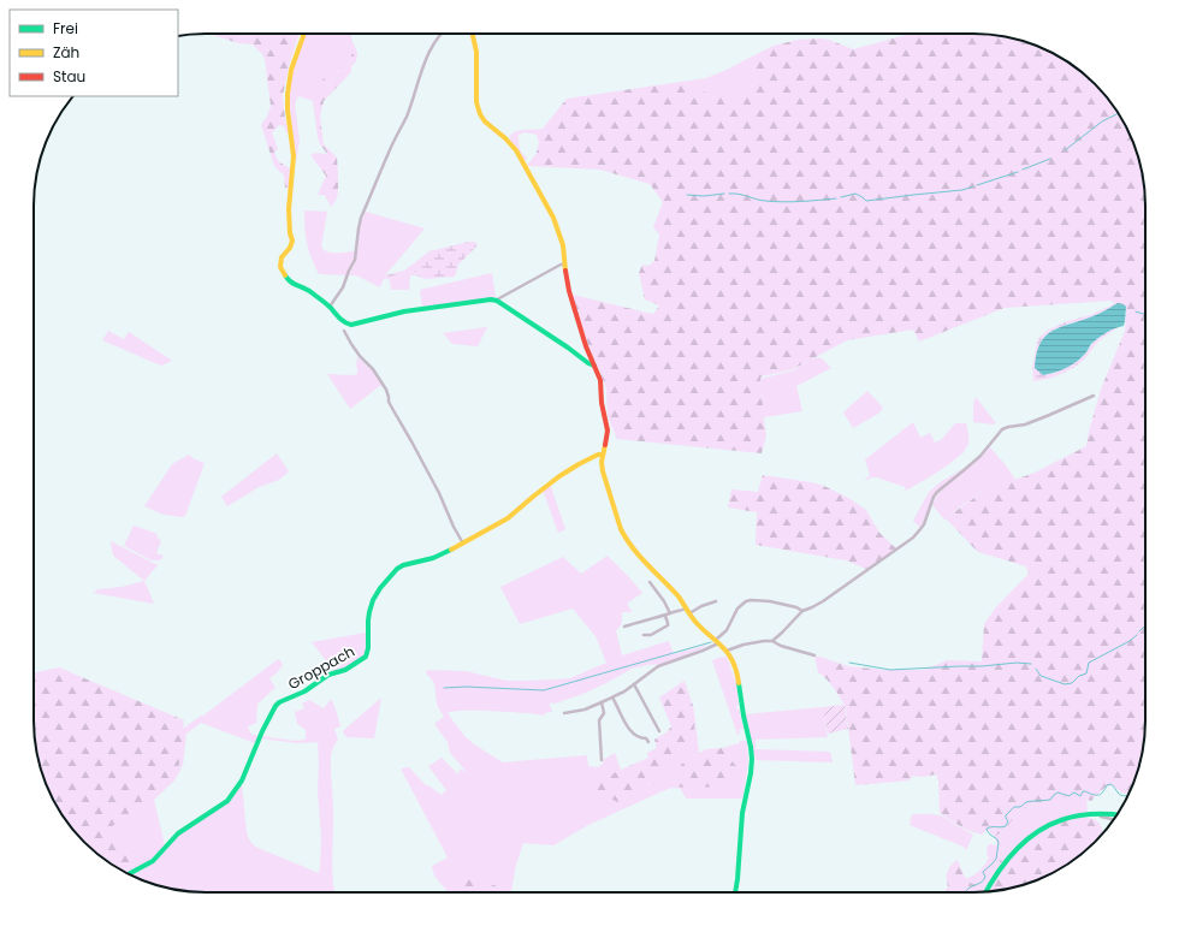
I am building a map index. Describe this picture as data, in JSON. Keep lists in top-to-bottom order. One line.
{"streets":{"street":["Groppach"]},"legend":["Frei","Zäh","Stau"]}
